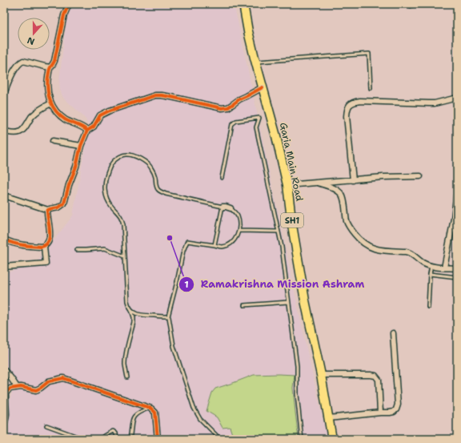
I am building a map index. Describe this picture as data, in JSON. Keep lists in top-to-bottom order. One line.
{"streets":{"main road":["Garia Main Road","SH1"]},"places":["Ramakrishna Mission Ashram"],"north":"bottom"}
